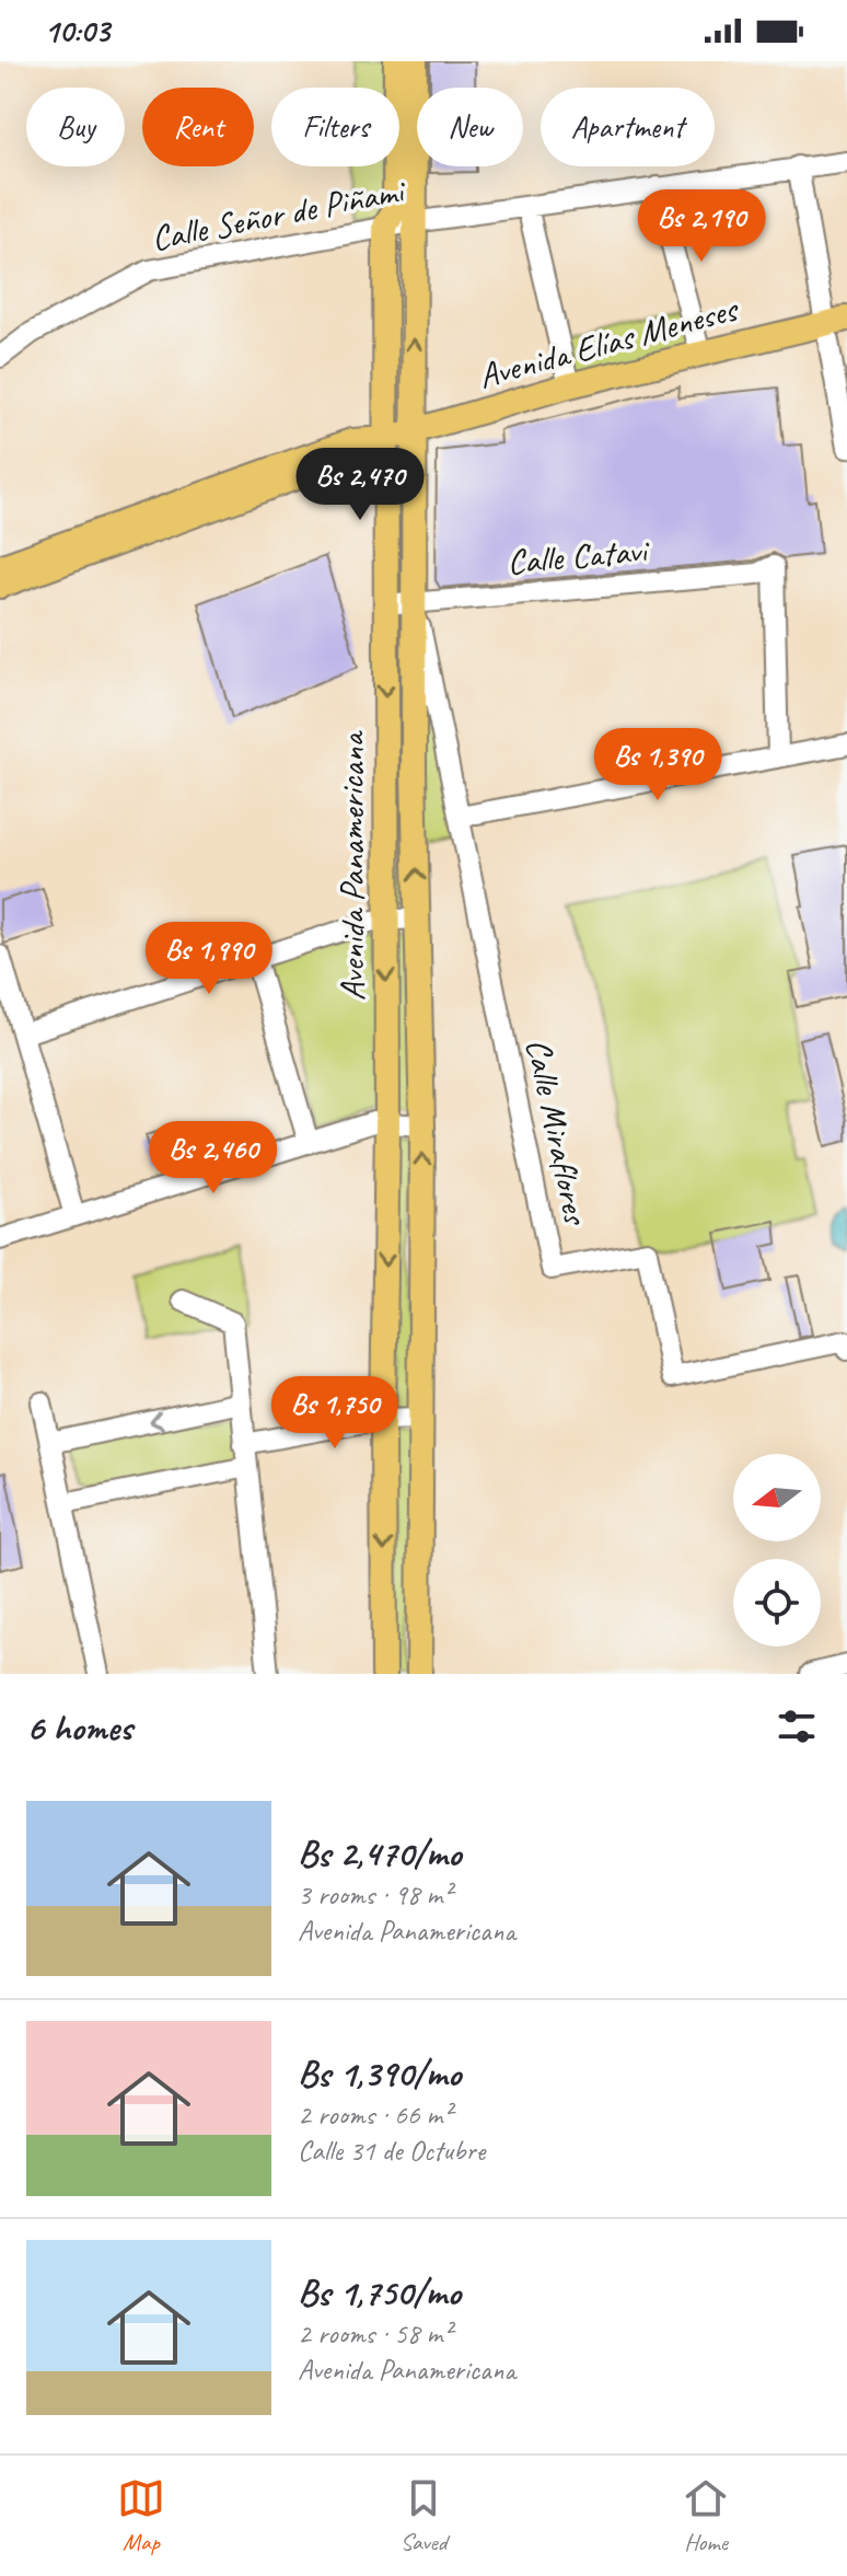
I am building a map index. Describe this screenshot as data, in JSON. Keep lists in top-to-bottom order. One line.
{"streets":{"main road":["Avenida Elías Meneses","Avenida Panamericana"],"street":["Calle Señor de Piñami","Calle Catavi","Calle Miraflores"]},"crossings":[["Calle Señor de Piñami","Avenida Panamericana"],["Avenida Elías Meneses","Avenida Panamericana"],["Calle Catavi","Avenida Panamericana"],["Calle Catavi","Calle Miraflores"],["Avenida Panamericana","Calle Miraflores"]],"north":"left","page":{"status":"10:03","chip":["Buy","Rent","Filters","New","Apartment"],"price":["Bs 2,190","Bs 2,470","Bs 1,390","Bs 1,990","Bs 2,460","Bs 1,750"],"heading":"6 homes","list":[{"name":"Bs 2,470/mo","note":"3 rooms · 98 m² · Avenida Panamericana"},{"name":"Bs 1,390/mo","note":"2 rooms · 66 m² · Calle 31 de Octubre"},{"name":"Bs 1,750/mo","note":"2 rooms · 58 m² · Avenida Panamericana"}],"tabs":["Map","Saved","Home"]}}
